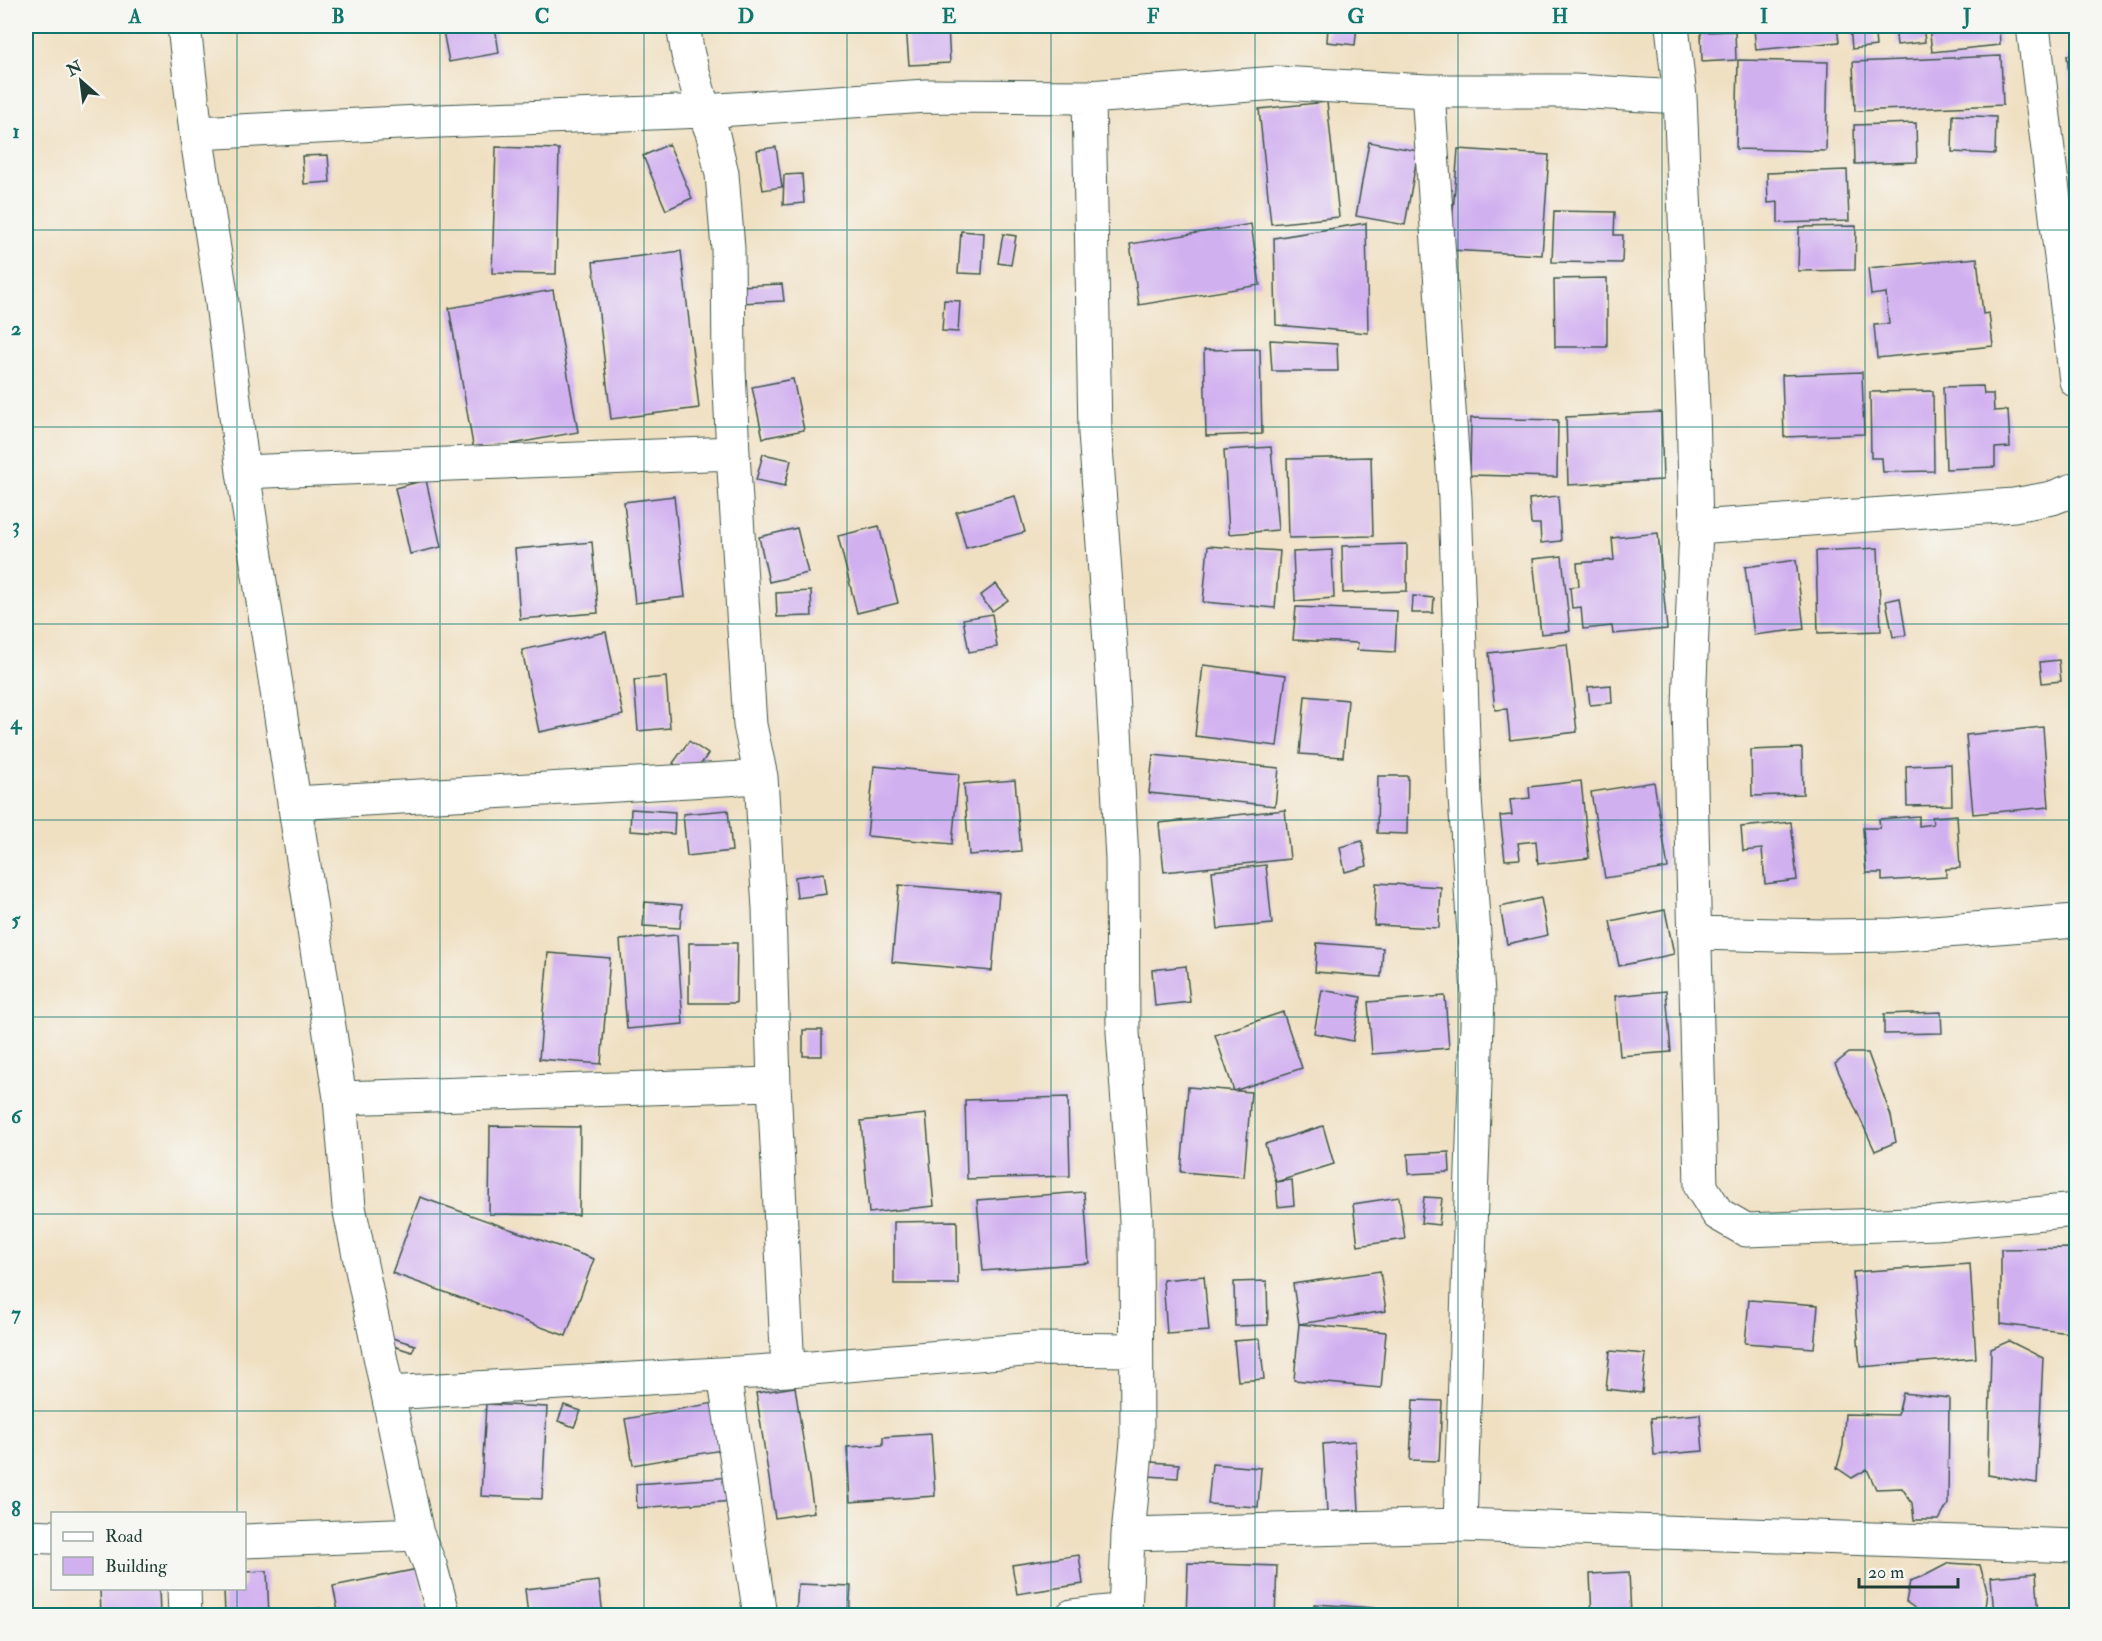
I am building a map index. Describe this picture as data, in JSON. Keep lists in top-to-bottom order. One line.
{"legend":["Road","Building"],"scale_bar":"20 m","north":"top left","grid":{"columns":["A","B","C","D","E","F","G","H","I","J"],"rows":["1","2","3","4","5","6","7","8"]}}
